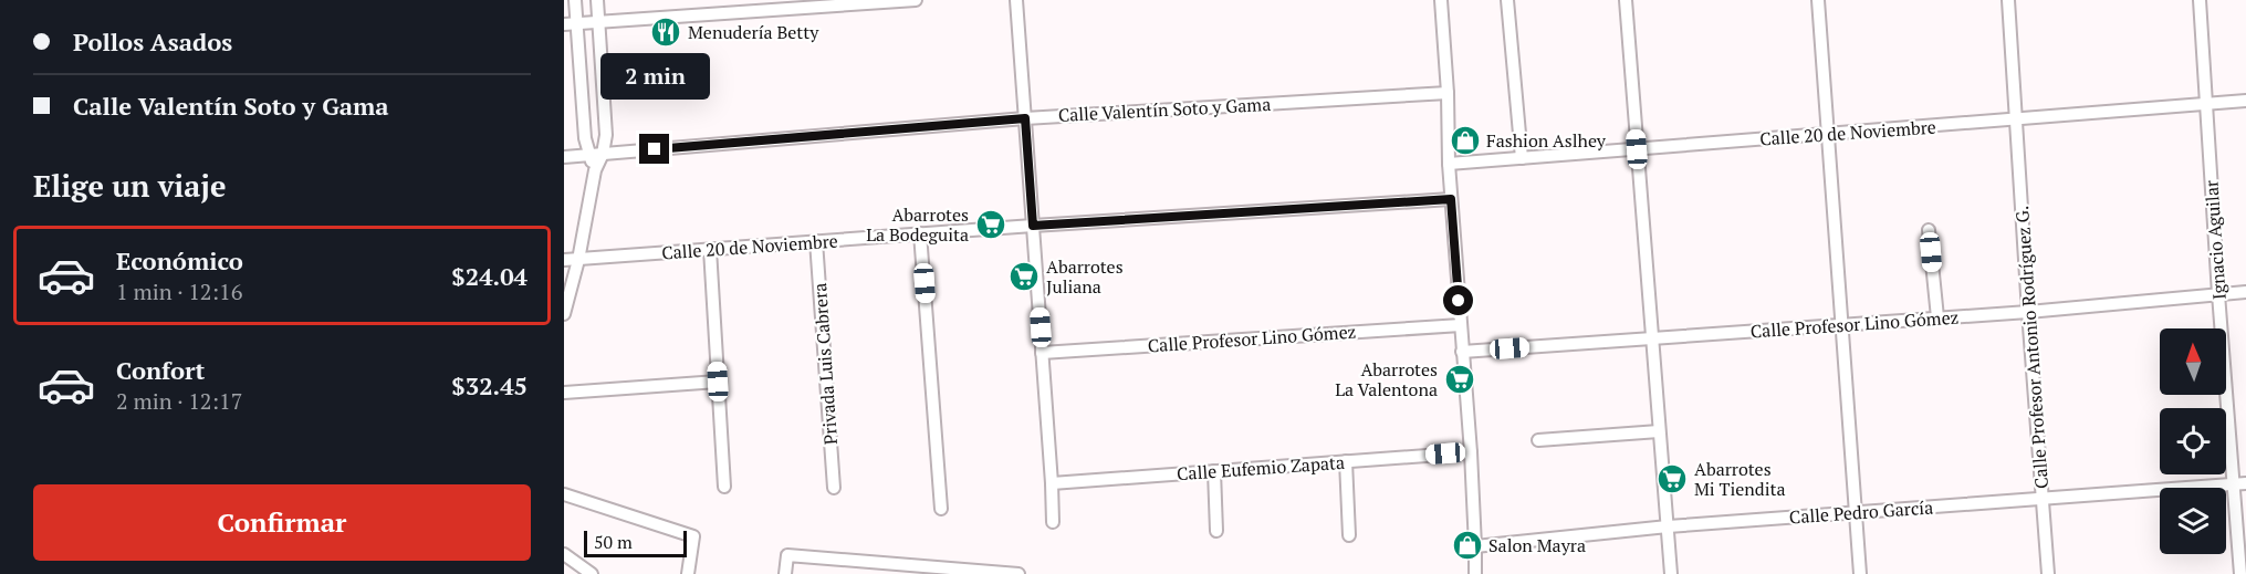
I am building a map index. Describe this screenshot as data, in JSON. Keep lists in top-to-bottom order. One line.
{"streets":{"street":["Calle Valentín Soto y Gama","Calle 20 de Noviembre","Ignacio Aguilar","Calle Profesor Lino Gómez","Calle Profesor Antonio Rodríguez G.","Privada Luis Cabrera","Calle Eufemio Zapata","Calle Pedro García"]},"crossings":[["Calle 20 de Noviembre","Ignacio Aguilar"],["Calle 20 de Noviembre","Calle Profesor Antonio Rodríguez G."],["Calle 20 de Noviembre","Privada Luis Cabrera"],["Ignacio Aguilar","Calle Profesor Lino Gómez"],["Ignacio Aguilar","Calle Pedro García"],["Calle Profesor Lino Gómez","Calle Profesor Antonio Rodríguez G."],["Calle Profesor Antonio Rodríguez G.","Calle Pedro García"]],"places":{"restaurant":["Menudería Betty"],"shop":["Fashion Aslhey","Salon Mayra"],"supermarket":["Abarrotes La Bodeguita","Abarrotes Juliana","Abarrotes La Valentona","Abarrotes Mi Tiendita"]},"scale_bar":"50 m","north":"top","page":{"banner":["Pollos Asados","Calle Valentín Soto y Gama"],"bubble":"2 min","heading":"Elige un viaje","list":[{"name":"Económico","note":"1 min · 12:16","value":"$24.04"},{"name":"Confort","note":"2 min · 12:17","value":"$32.45"}],"buttons":"Confirmar","scale":"50 m"}}
